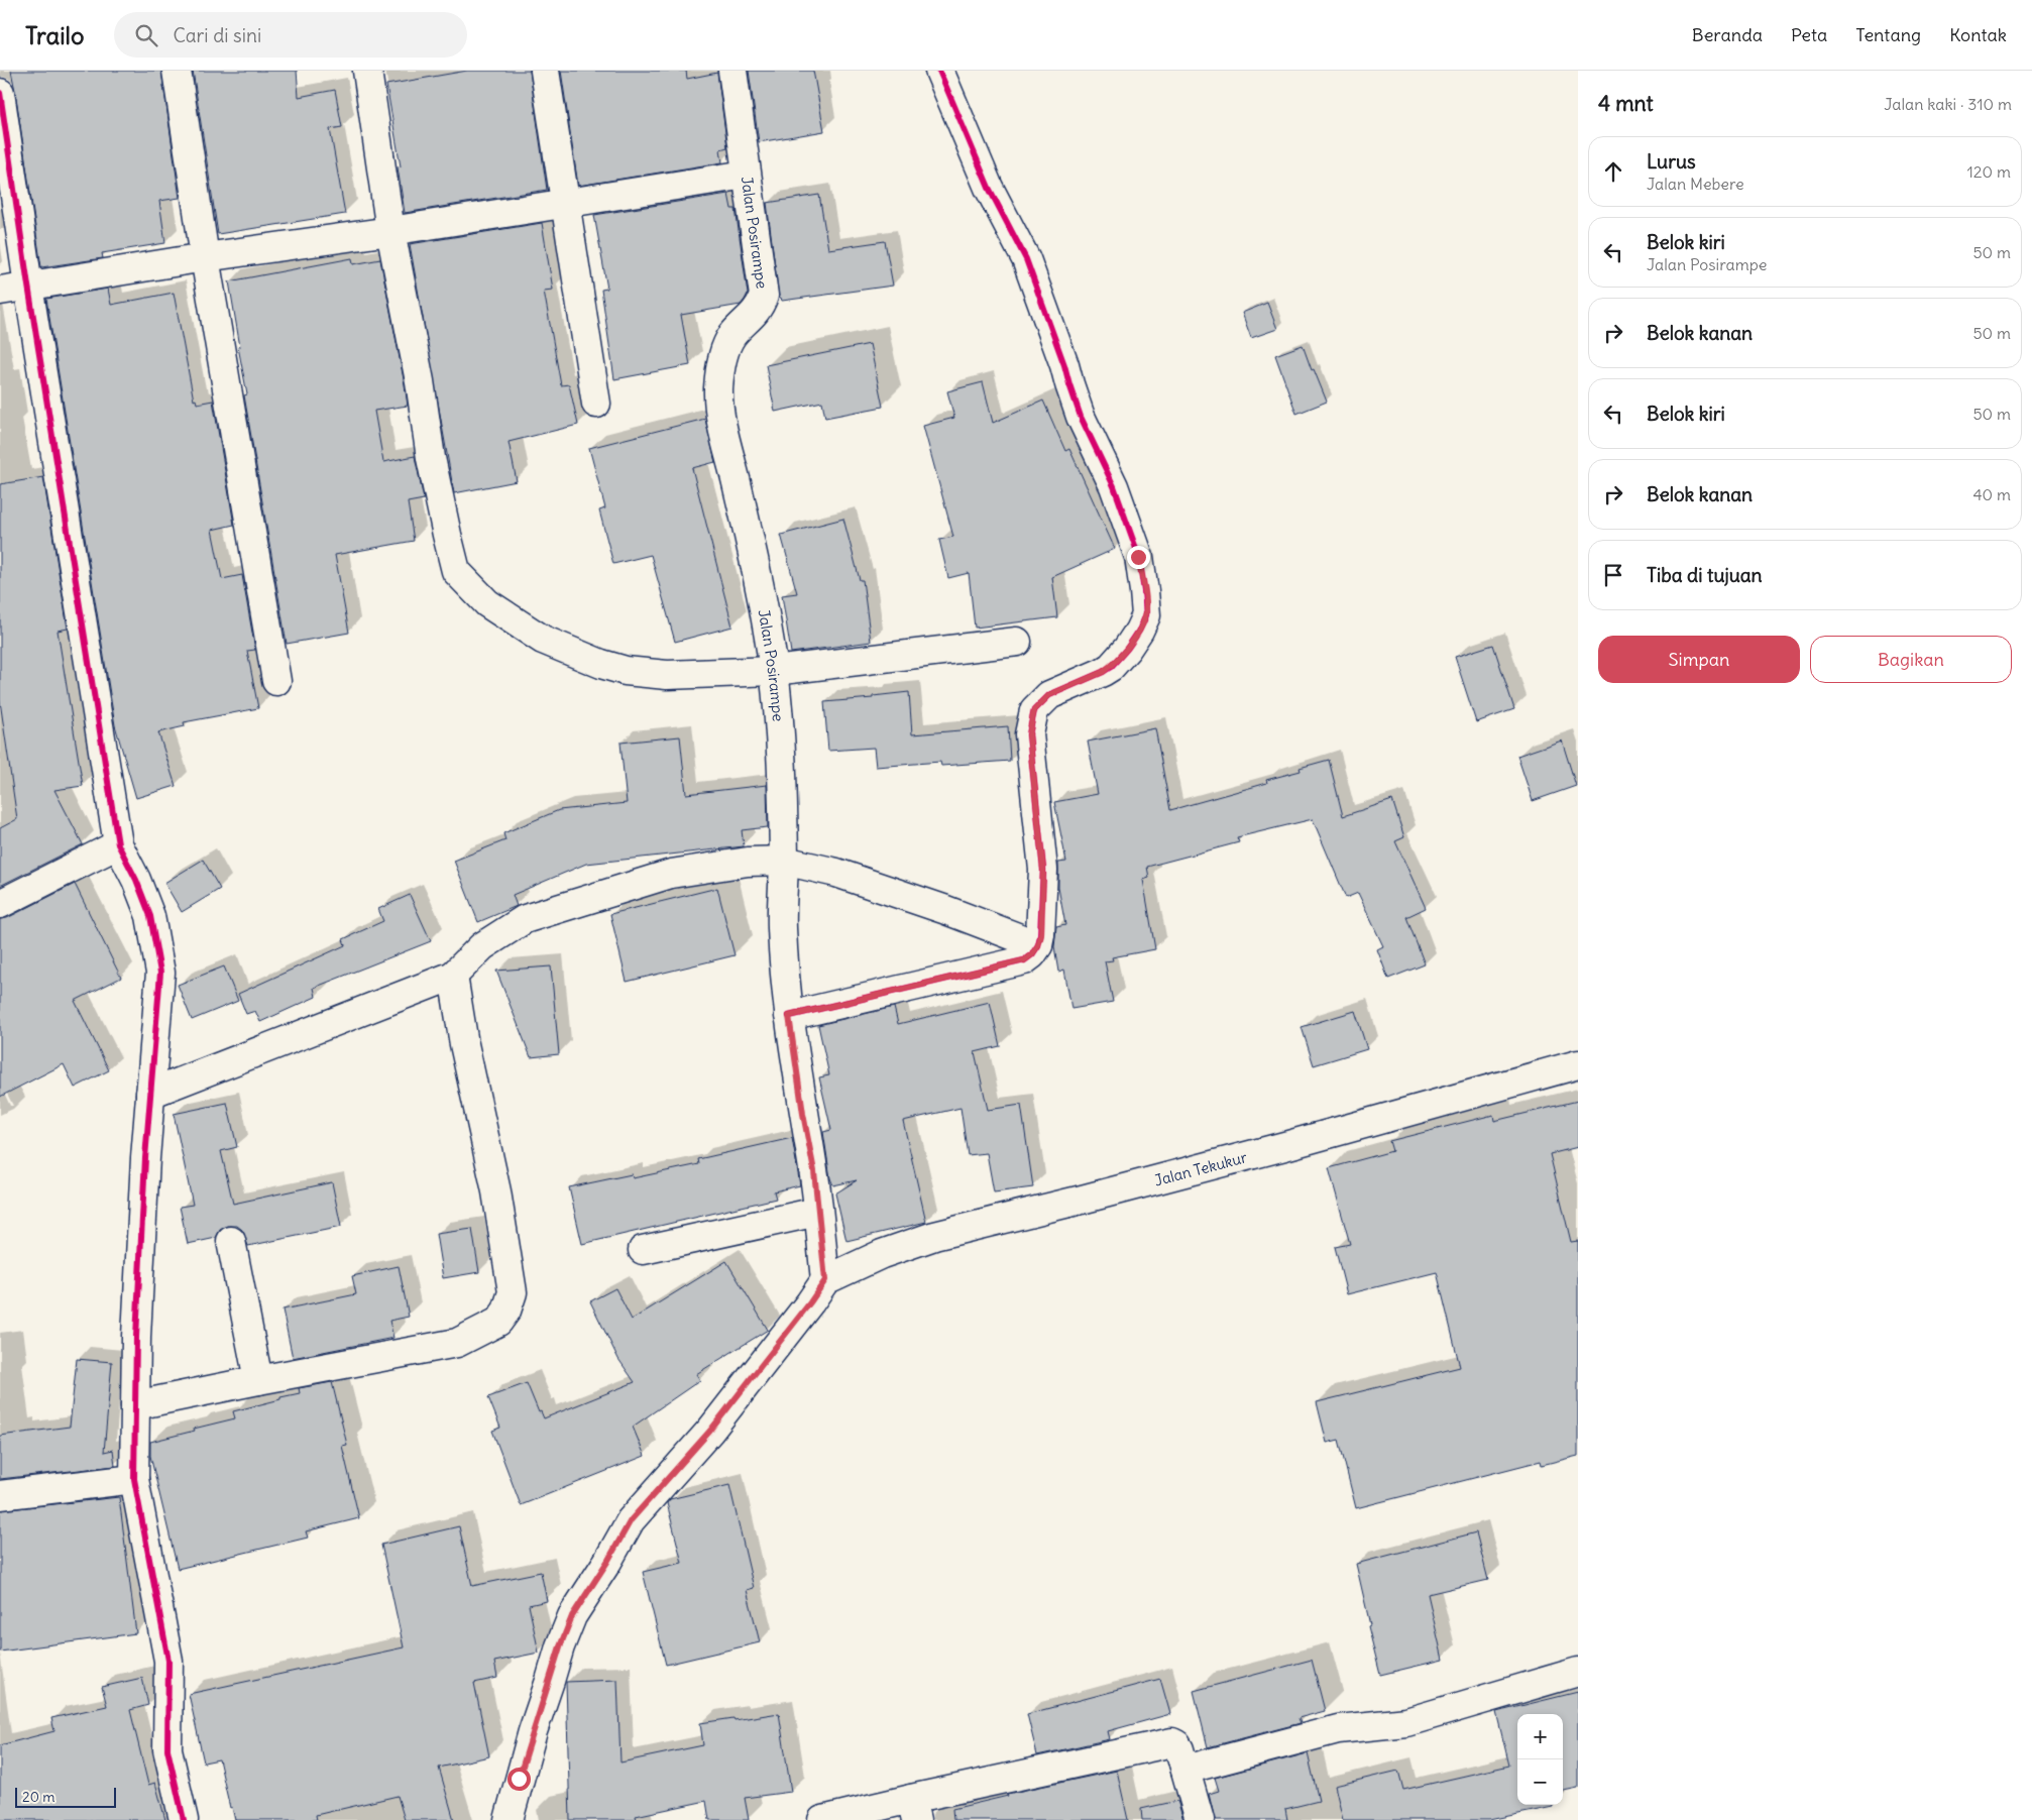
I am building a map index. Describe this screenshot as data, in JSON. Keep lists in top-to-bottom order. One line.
{"streets":{"street":["Jalan Posirampe","Jalan Tekukur"]},"crossings":[["Jalan Posirampe","Jalan Tekukur"]],"scale_bar":"20 m","page":{"header":"Trailo","search":"Cari di sini","nav":["Beranda","Peta","Tentang","Kontak"],"heading":["4 mnt","Jalan kaki · 310 m"],"list":[["Lurus","Jalan Mebere","120 m"],["Belok kiri","Jalan Posirampe","50 m"],["Belok kanan","50 m"],["Belok kiri","50 m"],["Belok kanan","40 m"],"Tiba di tujuan"],"buttons":["Simpan","Bagikan"],"map_buttons":["+","−"],"scale":"20 m"}}
